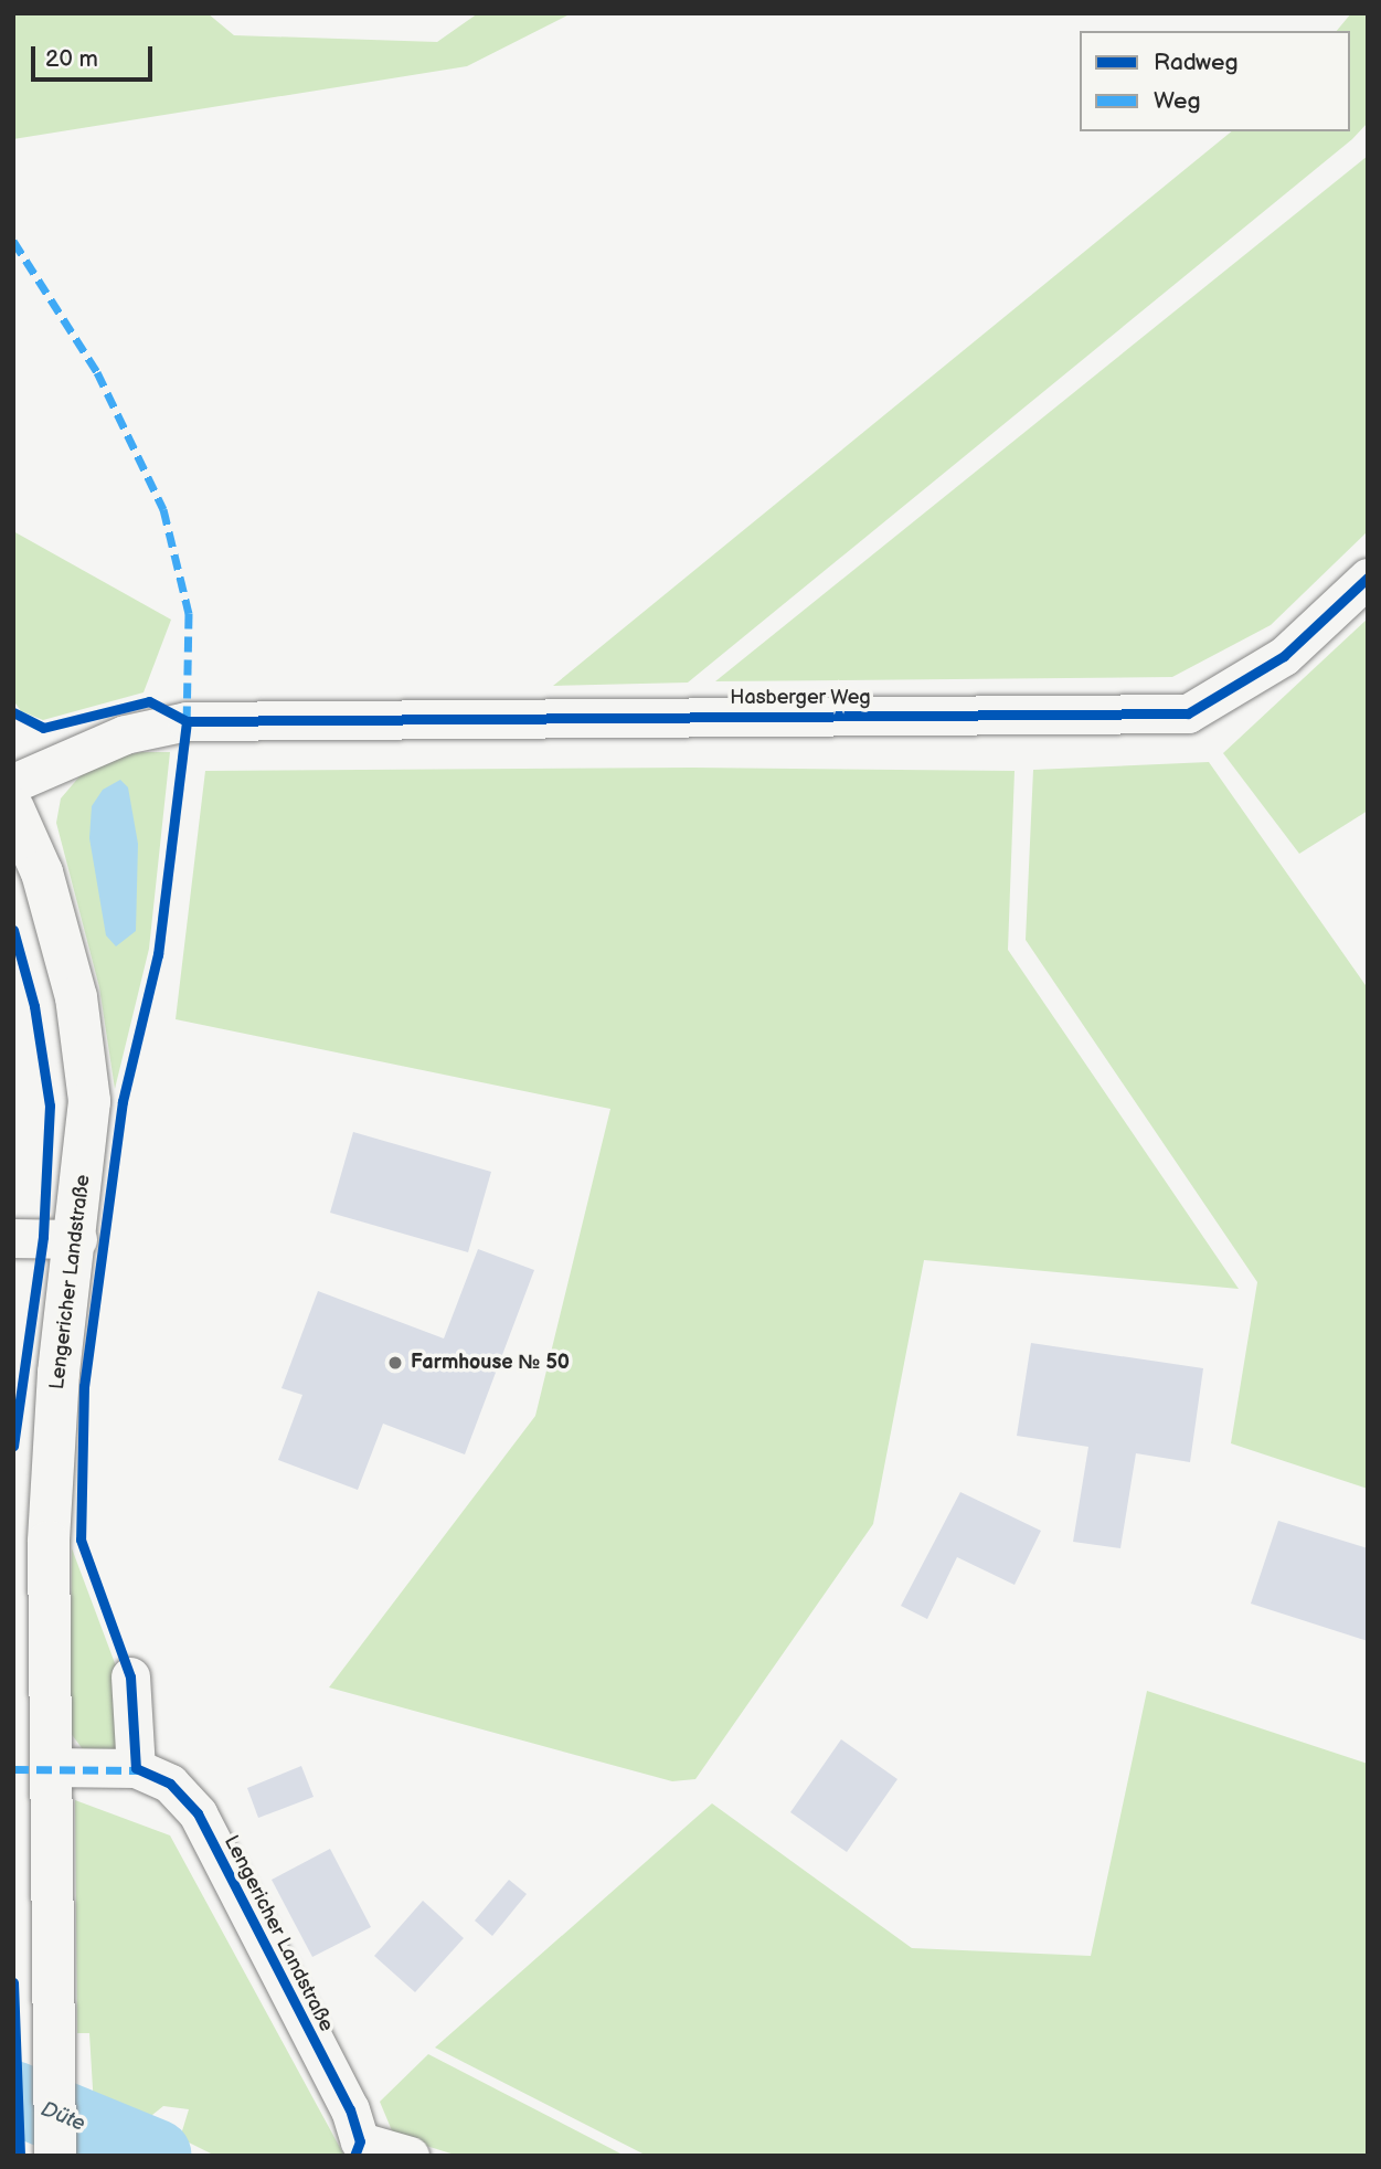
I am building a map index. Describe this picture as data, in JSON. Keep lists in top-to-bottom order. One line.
{"streets":{"main road":["Lengericher Landstraße"],"street":["Hasberger Weg"]},"water":["Düte"],"places":["Farmhouse № 50"],"legend":["Radweg","Weg"],"scale_bar":"20 m"}
